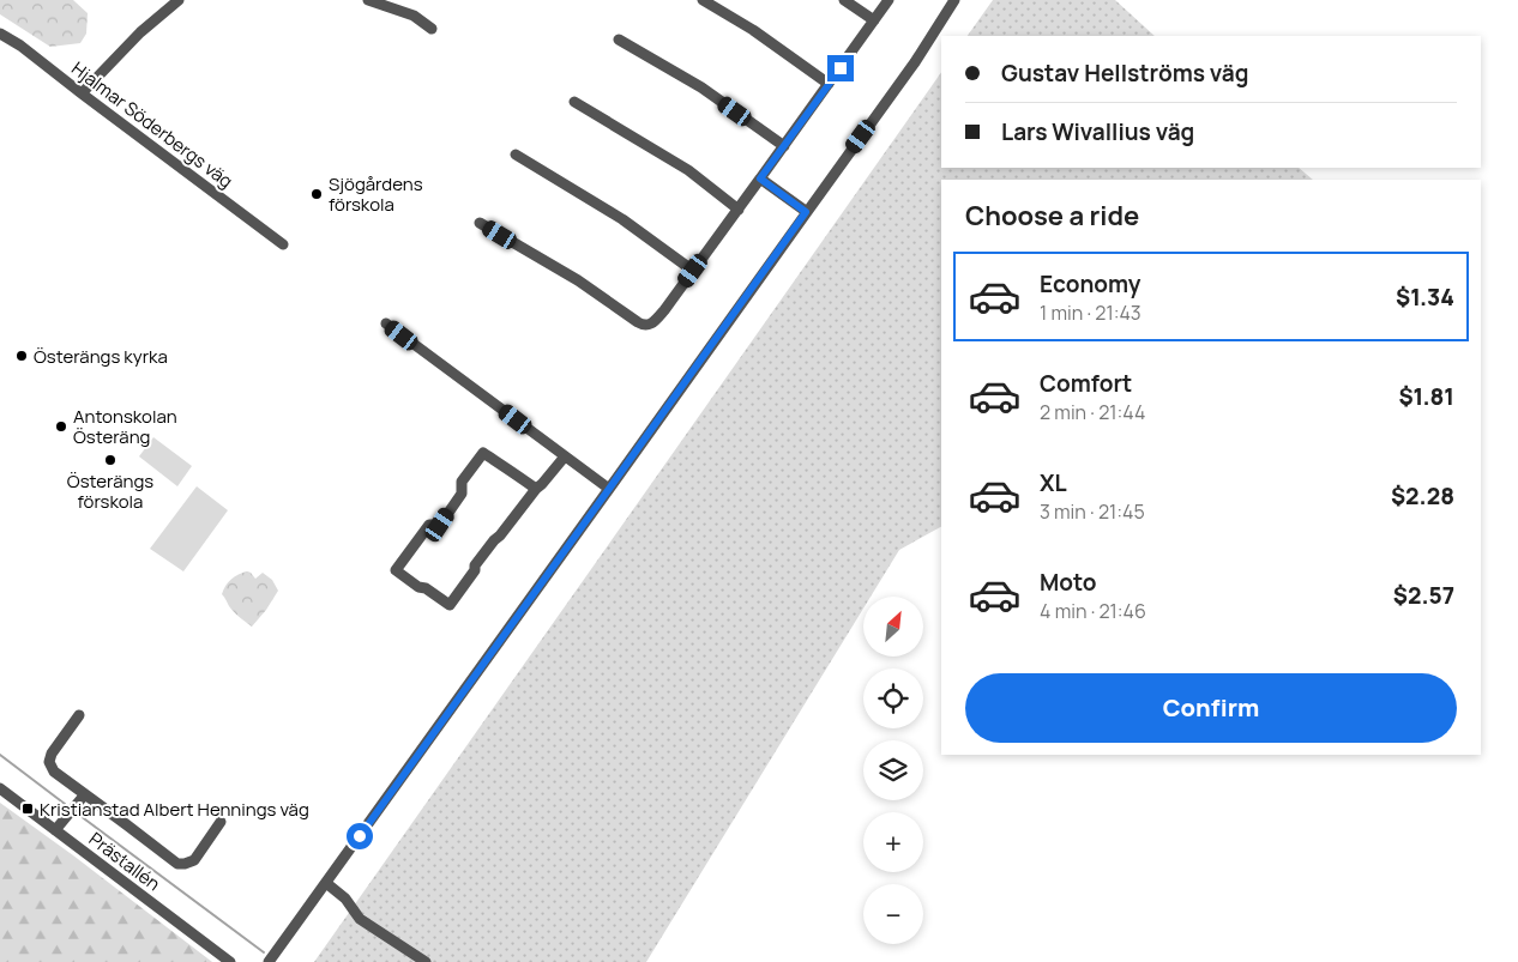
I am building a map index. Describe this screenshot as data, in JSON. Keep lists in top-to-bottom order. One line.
{"streets":{"street":["Hjalmar Söderbergs väg","Prästallén"]},"places":{"other":["Sjögårdens förskola","Österängs kyrka","Antonskolan Österäng","Österängs förskola"],"transit":["Kristianstad Albert Hennings väg"]},"north":"top right","page":{"banner":["Gustav Hellströms väg","Lars Wivallius väg"],"heading":"Choose a ride","list":[{"name":"Economy","note":"1 min · 21:43","value":"$1.34"},{"name":"Comfort","note":"2 min · 21:44","value":"$1.81"},{"name":"XL","note":"3 min · 21:45","value":"$2.28"},{"name":"Moto","note":"4 min · 21:46","value":"$2.57"}],"map_buttons":["+","−"],"buttons":"Confirm"}}
